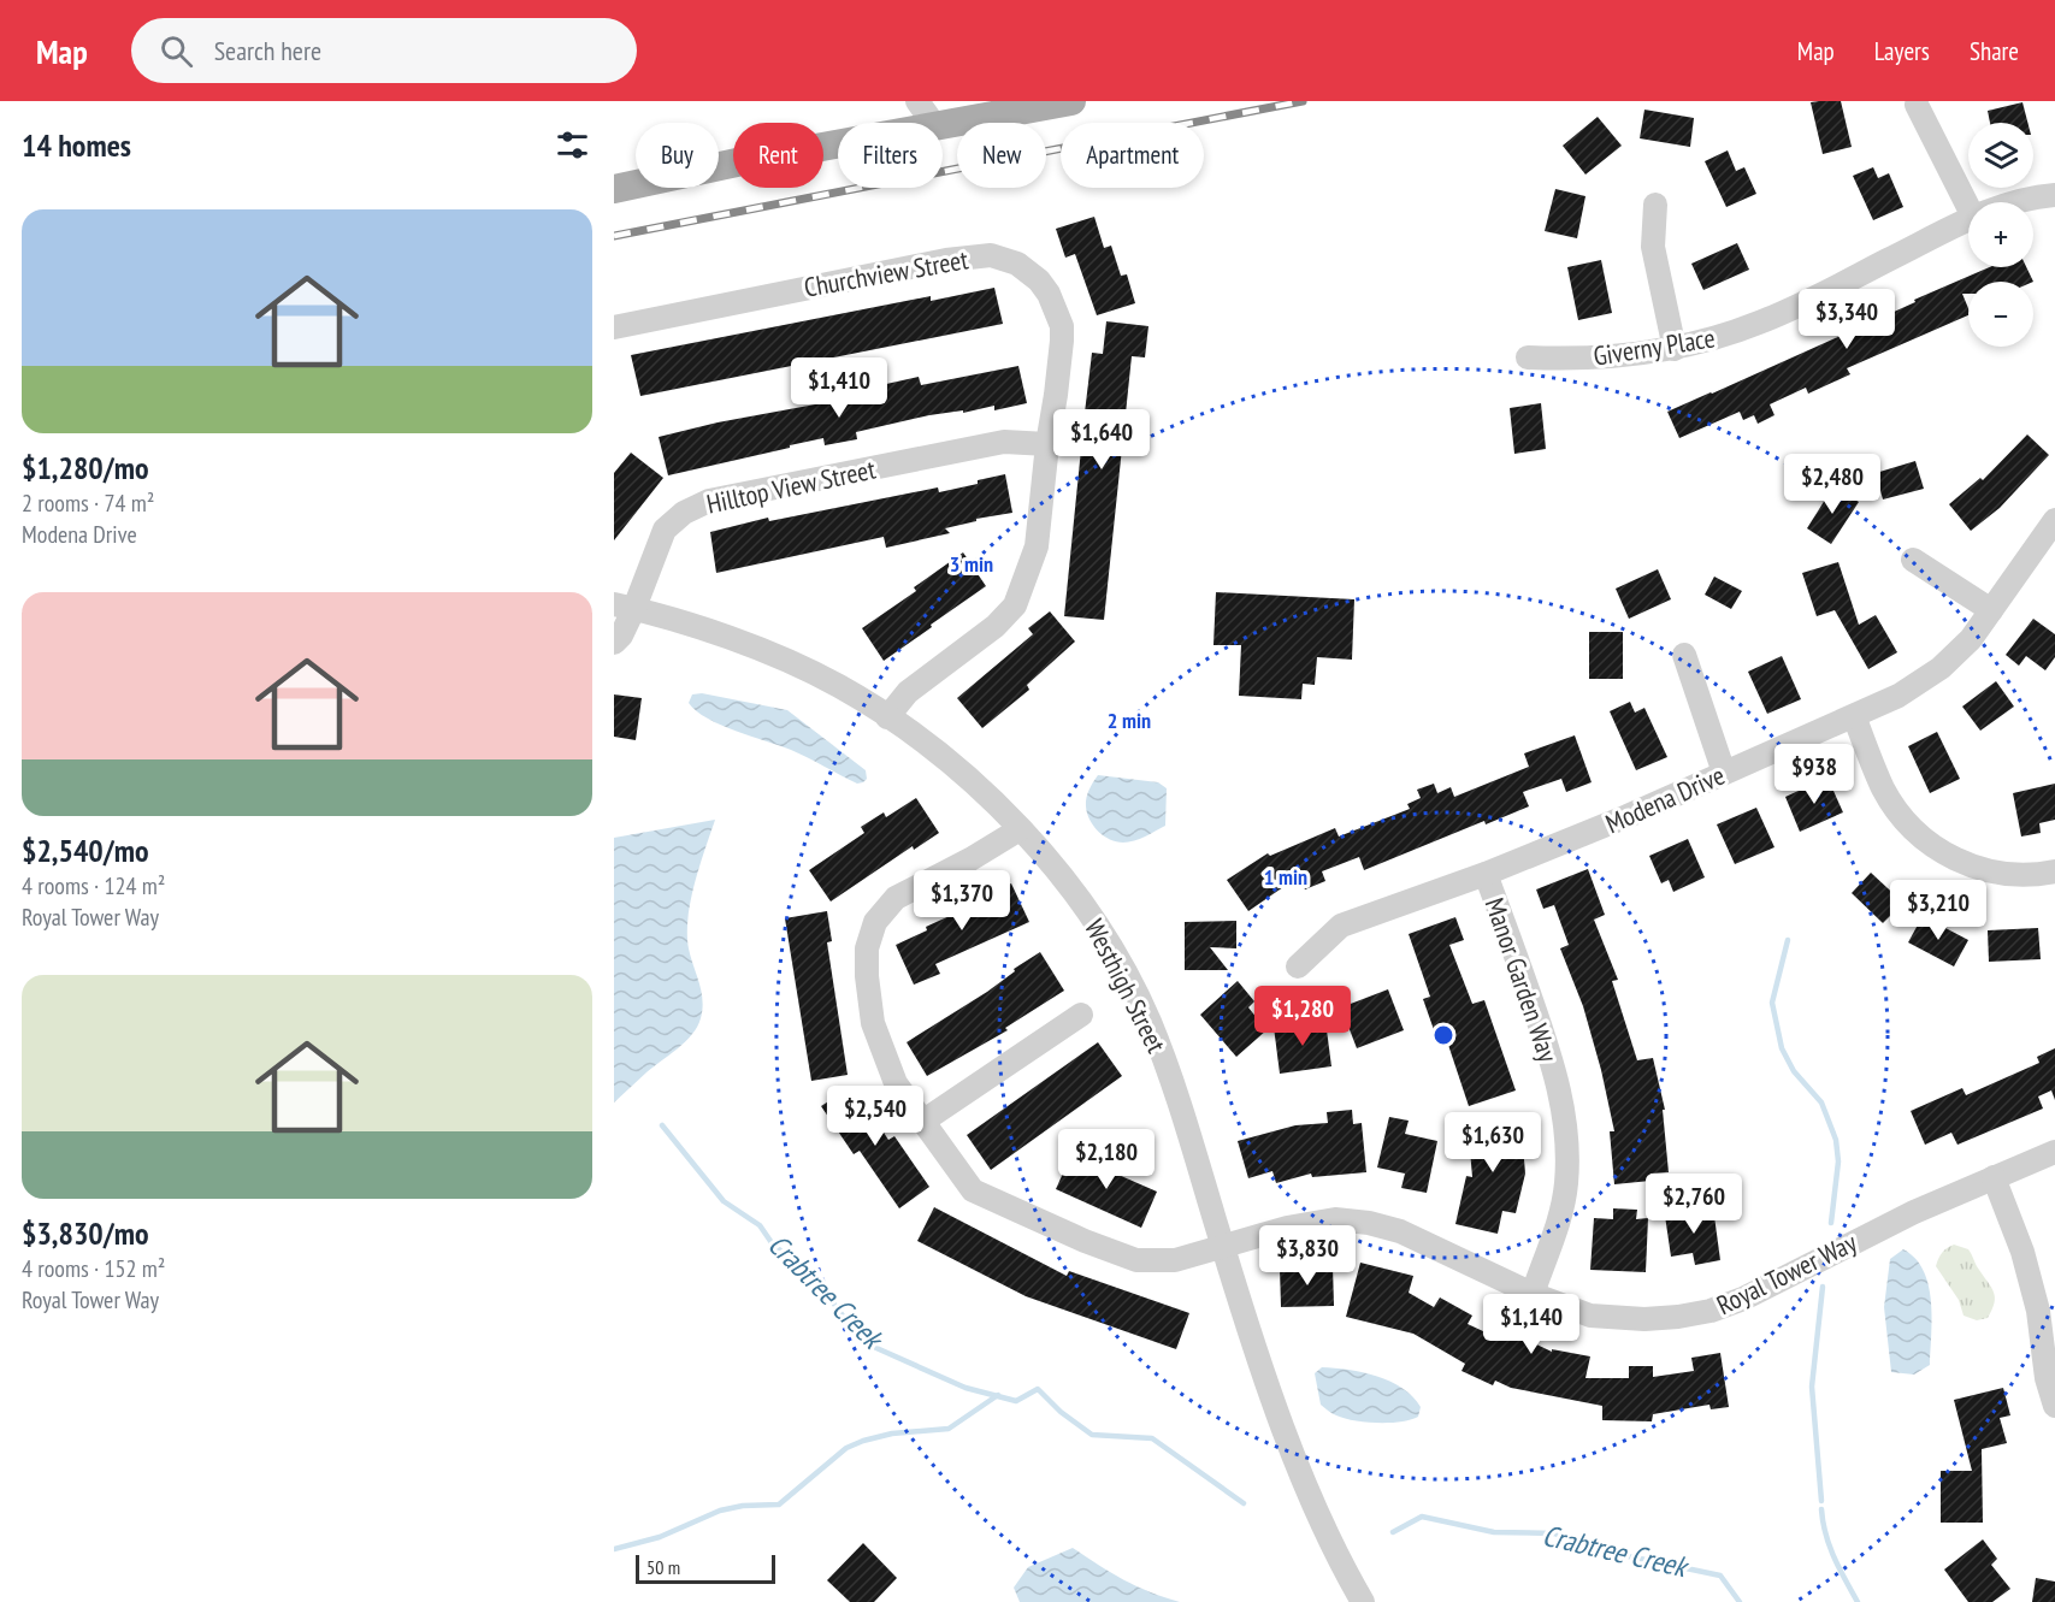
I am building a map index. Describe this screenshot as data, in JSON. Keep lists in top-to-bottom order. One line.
{"streets":{"street":["Churchview Street","Giverny Place","Hilltop View Street","Modena Drive","Manor Garden Way","Westhigh Street","Royal Tower Way"]},"crossings":[["Churchview Street","Hilltop View Street"],["Churchview Street","Westhigh Street"],["Hilltop View Street","Westhigh Street"],["Modena Drive","Manor Garden Way"],["Manor Garden Way","Royal Tower Way"],["Westhigh Street","Royal Tower Way"]],"water":["Crabtree Creek"],"scale_bar":"50 m","page":{"header":"Map","search":"Search here","nav":["Map","Layers","Share"],"heading":"14 homes","map_buttons":["+","−"],"chip":["Buy","Rent","Filters","New","Apartment"],"list":[{"name":"$1,280/mo","note":"2 rooms · 74 m² · Modena Drive"},{"name":"$2,540/mo","note":"4 rooms · 124 m² · Royal Tower Way"},{"name":"$3,830/mo","note":"4 rooms · 152 m² · Royal Tower Way"}],"price":["$3,340","$1,410","$1,640","$2,480","$938","$1,370","$3,210","$1,280","$2,540","$1,630","$2,180","$2,760","$3,830","$1,140"],"scale":"50 m"},"rings":["3 min","2 min","1 min"]}
